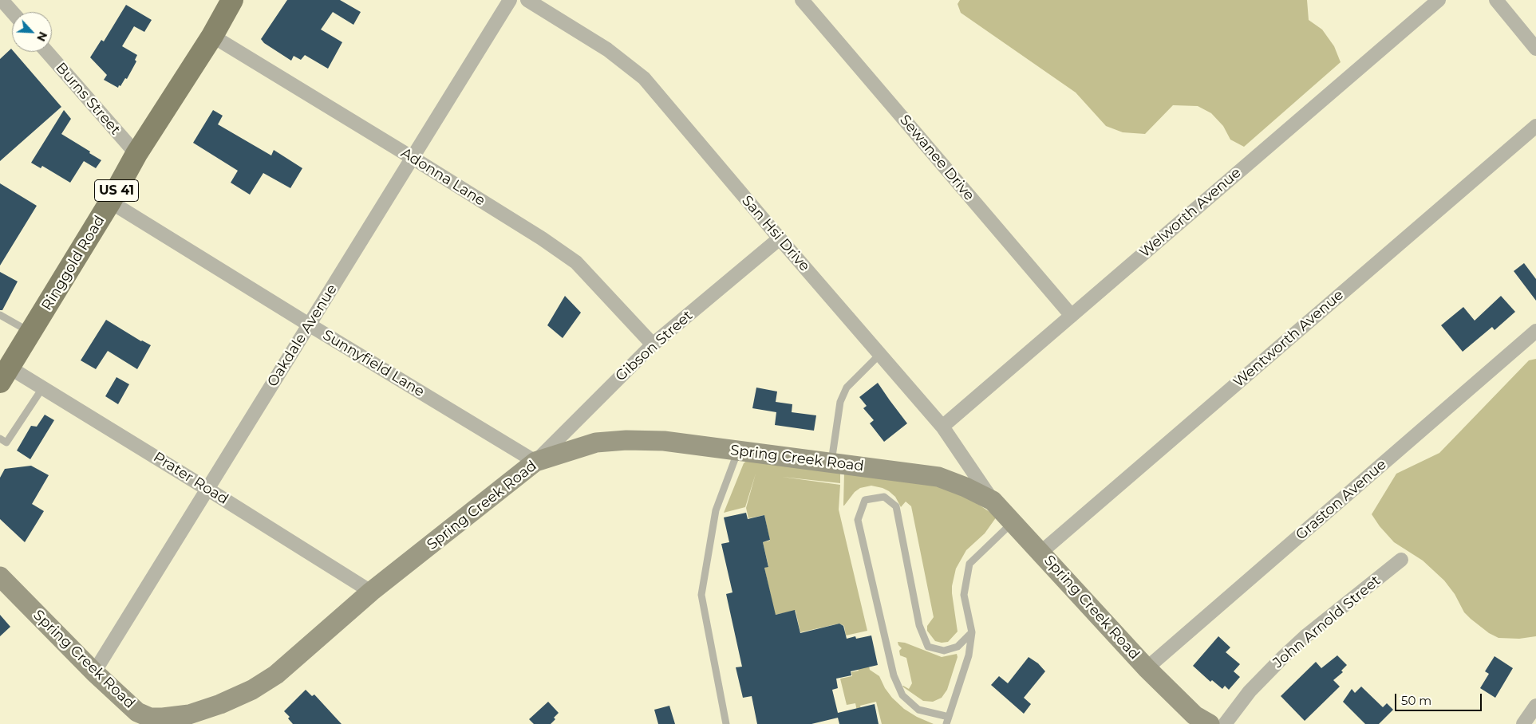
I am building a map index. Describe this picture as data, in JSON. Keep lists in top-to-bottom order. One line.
{"streets":{"main road":["US 41","Ringgold Road"],"street":["Burns Street","Sewanee Drive","Adonna Lane","Welworth Avenue","San Hsi Drive","Oakdale Avenue","Wentworth Avenue","Gibson Street","Sunnyfield Lane","Spring Creek Road","Prater Road","Graston Avenue","John Arnold Street"]},"crossings":[["Burns Street","Ringgold Road"],["Sewanee Drive","Welworth Avenue"],["Adonna Lane","Ringgold Road"],["Adonna Lane","Oakdale Avenue"],["Adonna Lane","Gibson Street"],["Welworth Avenue","San Hsi Drive"],["San Hsi Drive","Gibson Street"],["San Hsi Drive","Spring Creek Road"],["Ringgold Road","Sunnyfield Lane"],["Ringgold Road","Prater Road"],["Oakdale Avenue","Sunnyfield Lane"],["Oakdale Avenue","Spring Creek Road"],["Oakdale Avenue","Prater Road"],["Wentworth Avenue","Spring Creek Road"],["Gibson Street","Sunnyfield Lane"],["Gibson Street","Spring Creek Road"],["Sunnyfield Lane","Spring Creek Road"],["Spring Creek Road","Prater Road"],["Spring Creek Road","Graston Avenue"]],"scale_bar":"50 m","north":"bottom right"}
